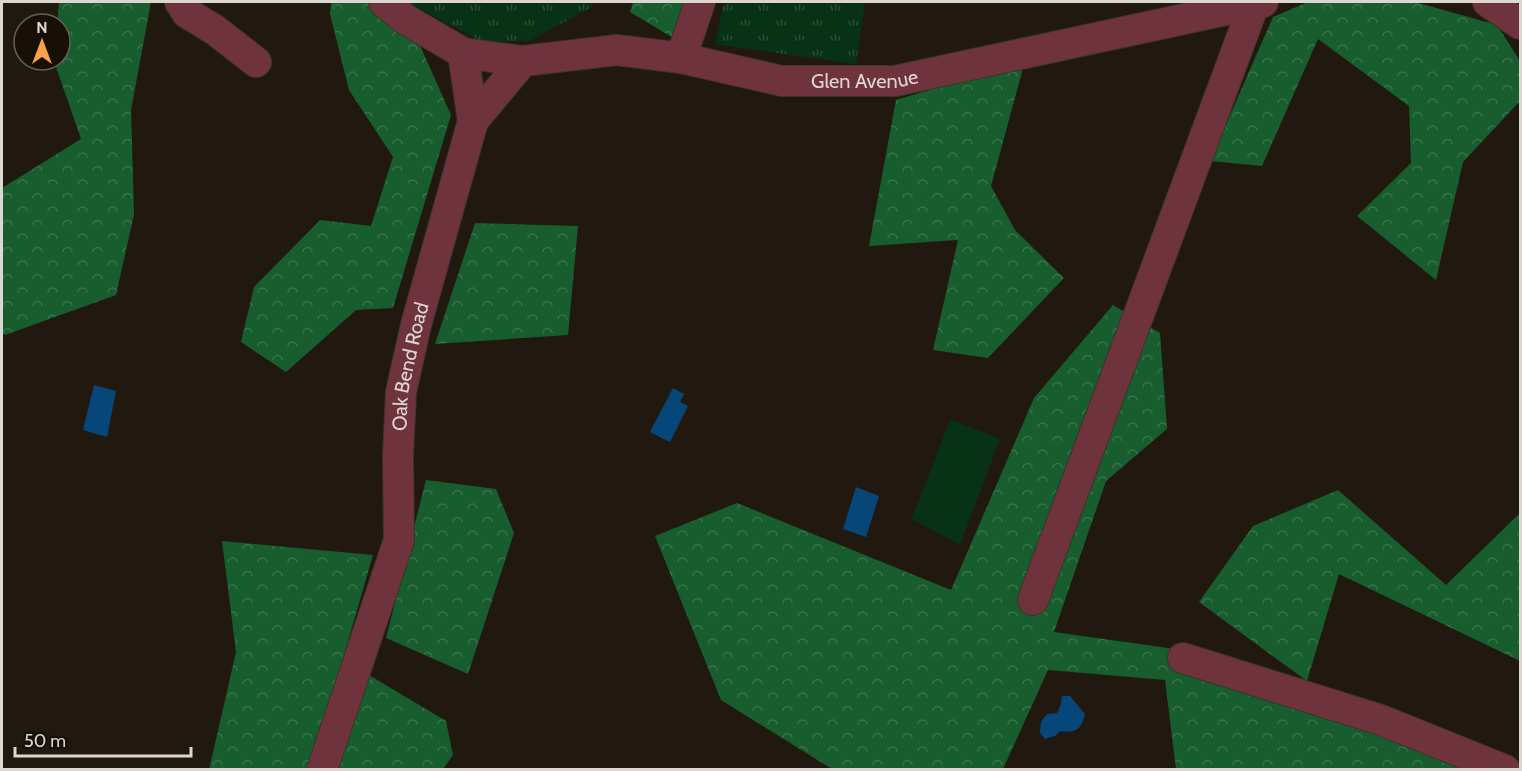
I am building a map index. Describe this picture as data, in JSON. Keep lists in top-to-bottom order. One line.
{"streets":{"street":["Glen Avenue","Oak Bend Road"]},"crossings":[["Glen Avenue","Oak Bend Road"]],"scale_bar":"50 m","north":"top"}
